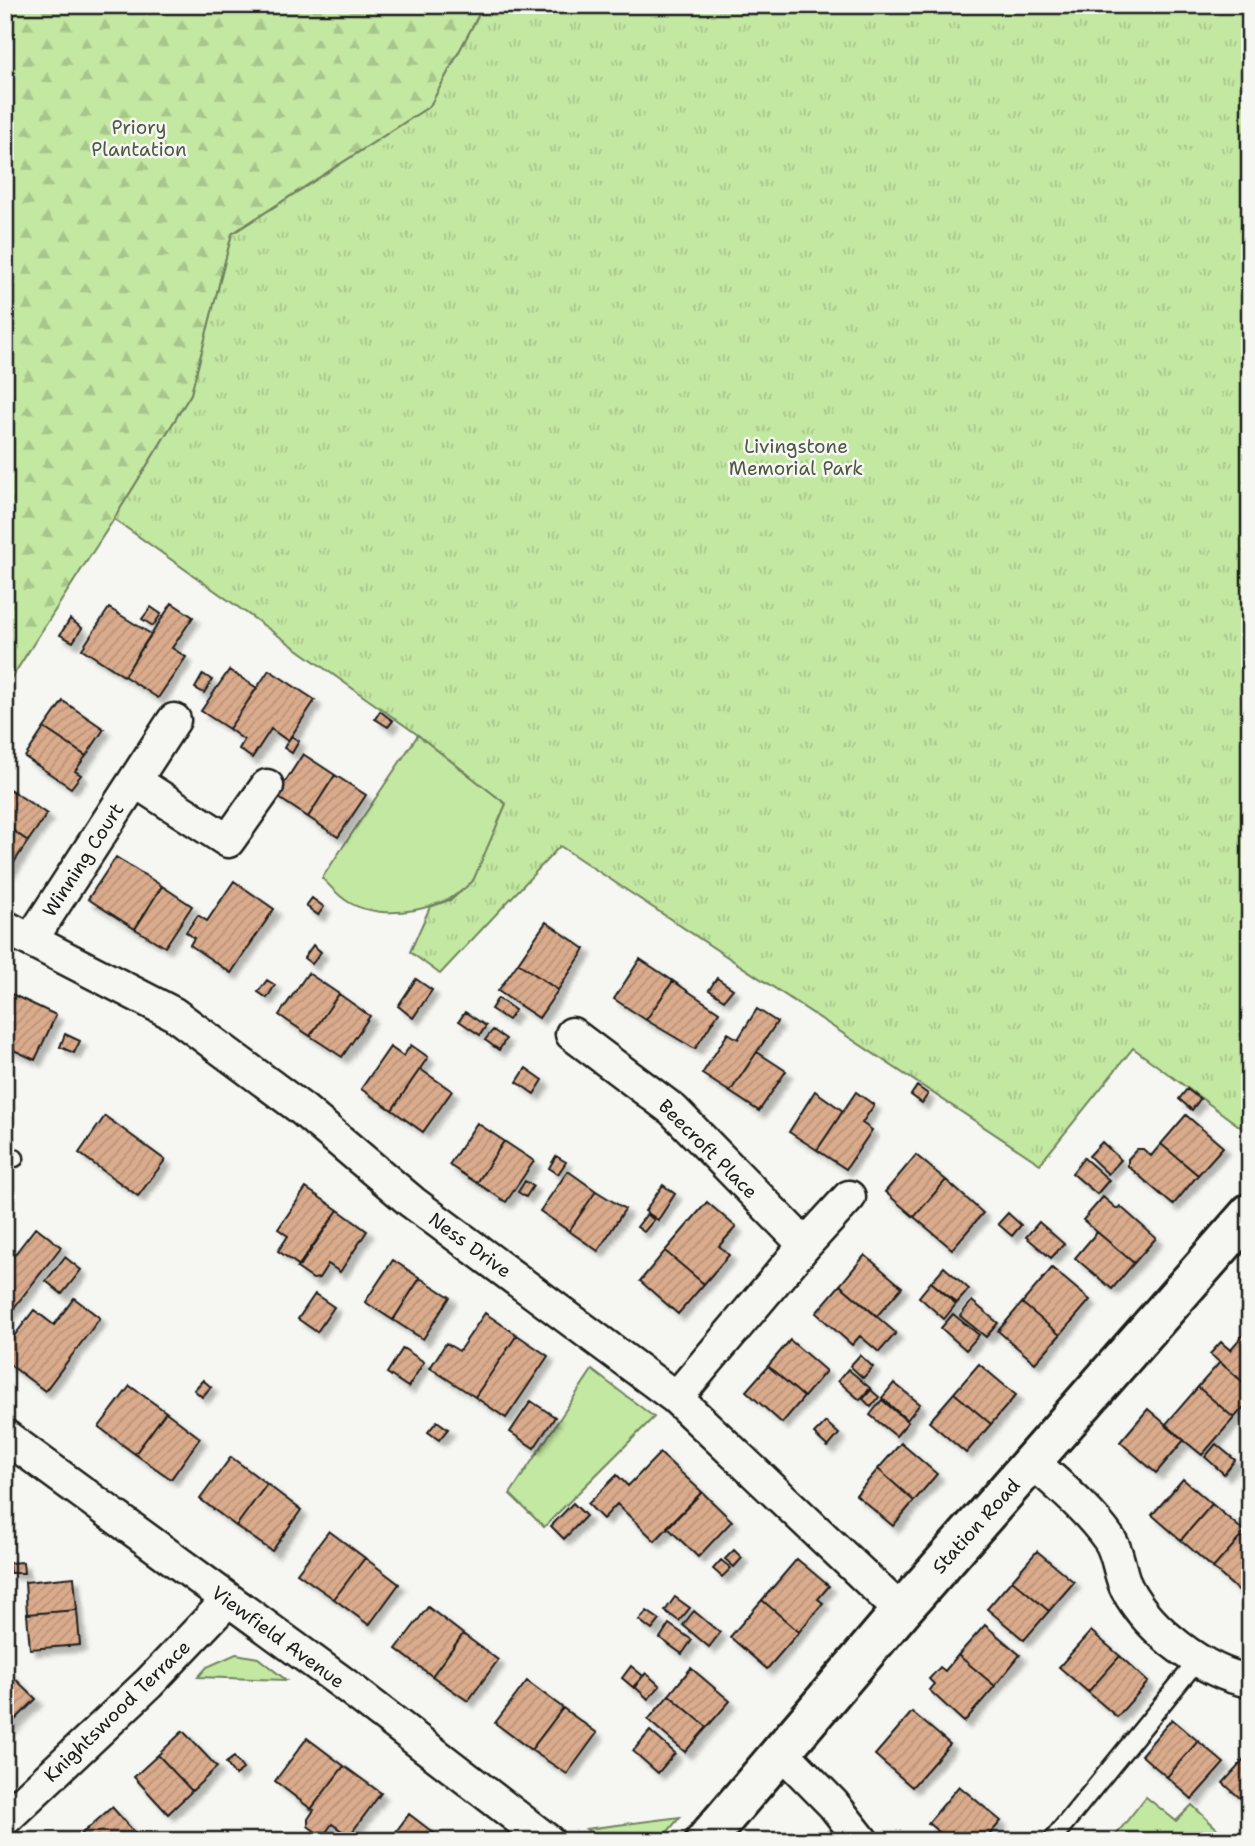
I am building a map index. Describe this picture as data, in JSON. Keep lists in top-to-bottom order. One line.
{"streets":{"street":["Winning Court","Beecroft Place","Ness Drive","Station Road","Viewfield Avenue","Knightswood Terrace"]},"crossings":[["Winning Court","Ness Drive"],["Ness Drive","Station Road"],["Viewfield Avenue","Knightswood Terrace"]],"parks":["Priory Plantation","Livingstone Memorial Park"]}
